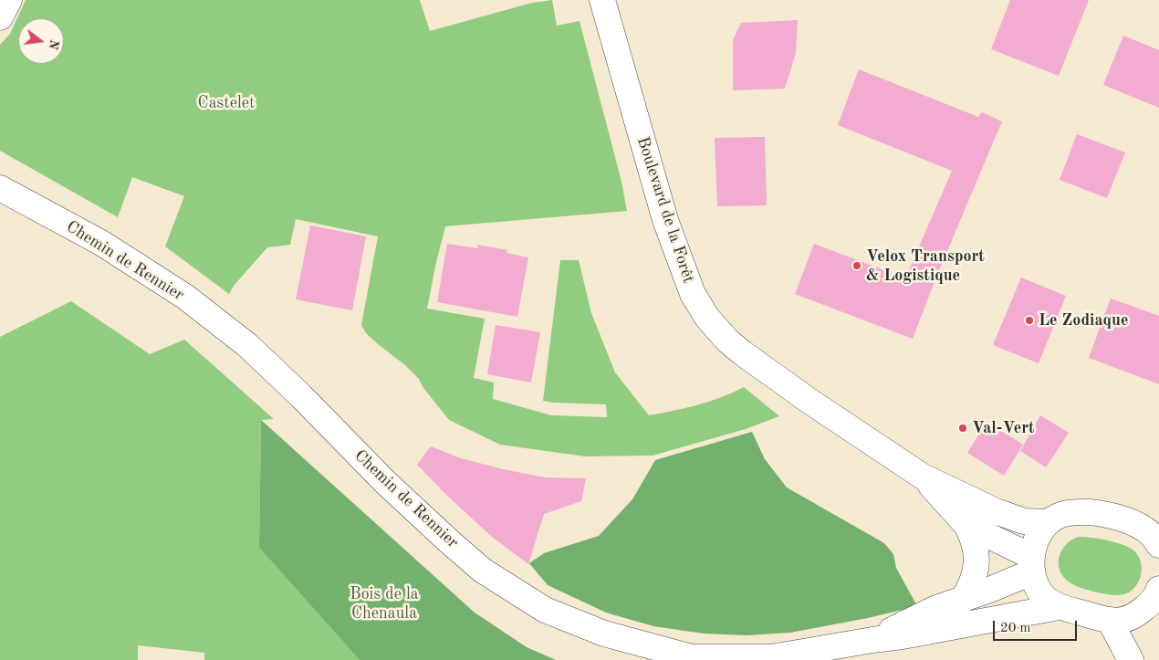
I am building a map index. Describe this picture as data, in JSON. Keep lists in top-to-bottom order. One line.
{"streets":{"street":["Boulevard de la Forêt","Chemin de Rennier"]},"crossings":[["Boulevard de la Forêt","Chemin de Rennier"]],"parks":["Castelet","Bois de la Chenaula"],"places":["Velox Transport & Logistique","Le Zodiaque","Val-Vert"],"scale_bar":"20 m","north":"right"}
